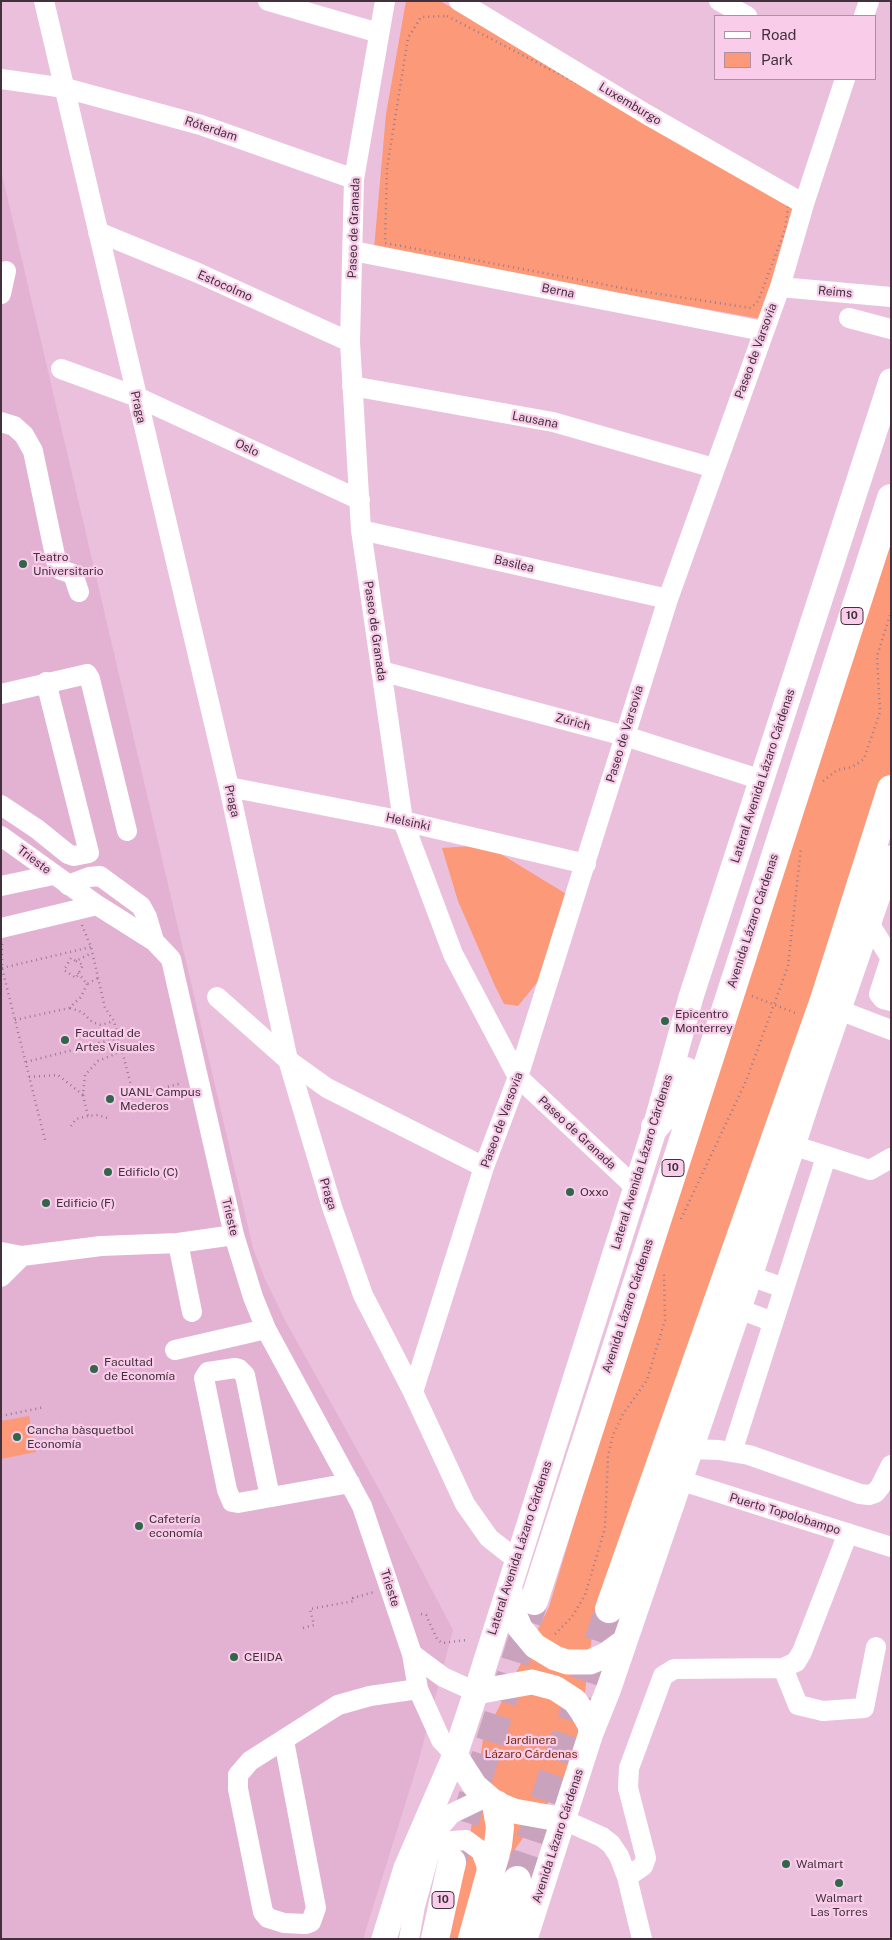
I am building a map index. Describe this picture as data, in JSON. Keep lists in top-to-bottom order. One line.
{"streets":{"highway":["10","Avenida Lázaro Cárdenas"],"main road":["Lateral Avenida Lázaro Cárdenas"],"street":["Luxemburgo","Róterdam","Paseo de Granada","Estocolmo","Berna","Reims","Paseo de Varsovia","Praga","Lausana","Oslo","Basilea","Zúrich","Helsinki","Trieste","Puerto Topolobampo"]},"crossings":[["Luxemburgo","Paseo de Varsovia"],["Róterdam","Paseo de Granada"],["Róterdam","Praga"],["Paseo de Granada","Estocolmo"],["Paseo de Granada","Berna"],["Paseo de Granada","Paseo de Varsovia"],["Paseo de Granada","Lausana"],["Paseo de Granada","Oslo"],["Paseo de Granada","Basilea"],["Paseo de Granada","Zúrich"],["Paseo de Granada","Lateral Avenida Lázaro Cárdenas"],["Paseo de Granada","Helsinki"],["Estocolmo","Praga"],["Berna","Paseo de Varsovia"],["Reims","Paseo de Varsovia"],["Paseo de Varsovia","Praga"],["Paseo de Varsovia","Lausana"],["Paseo de Varsovia","Basilea"],["Paseo de Varsovia","Zúrich"],["Paseo de Varsovia","Helsinki"],["Praga","Oslo"],["Praga","Lateral Avenida Lázaro Cárdenas"],["Praga","Helsinki"],["Zúrich","Lateral Avenida Lázaro Cárdenas"],["Lateral Avenida Lázaro Cárdenas","Trieste"],["Lateral Avenida Lázaro Cárdenas","Avenida Lázaro Cárdenas"],["Trieste","Avenida Lázaro Cárdenas"]],"parks":["Jardinera Lázaro Cárdenas"],"places":["Teatro Universitario","Epicentro Monterrey","Facultad de Artes Visuales","UANL Campus Mederos","EdificIo (C)","Oxxo","Edificio (F)","Facultad de Economía","Cancha bàsquetbol Economía","Cafetería economía","CEIIDA","Walmart","Walmart Las Torres"],"legend":["Road","Park"]}
